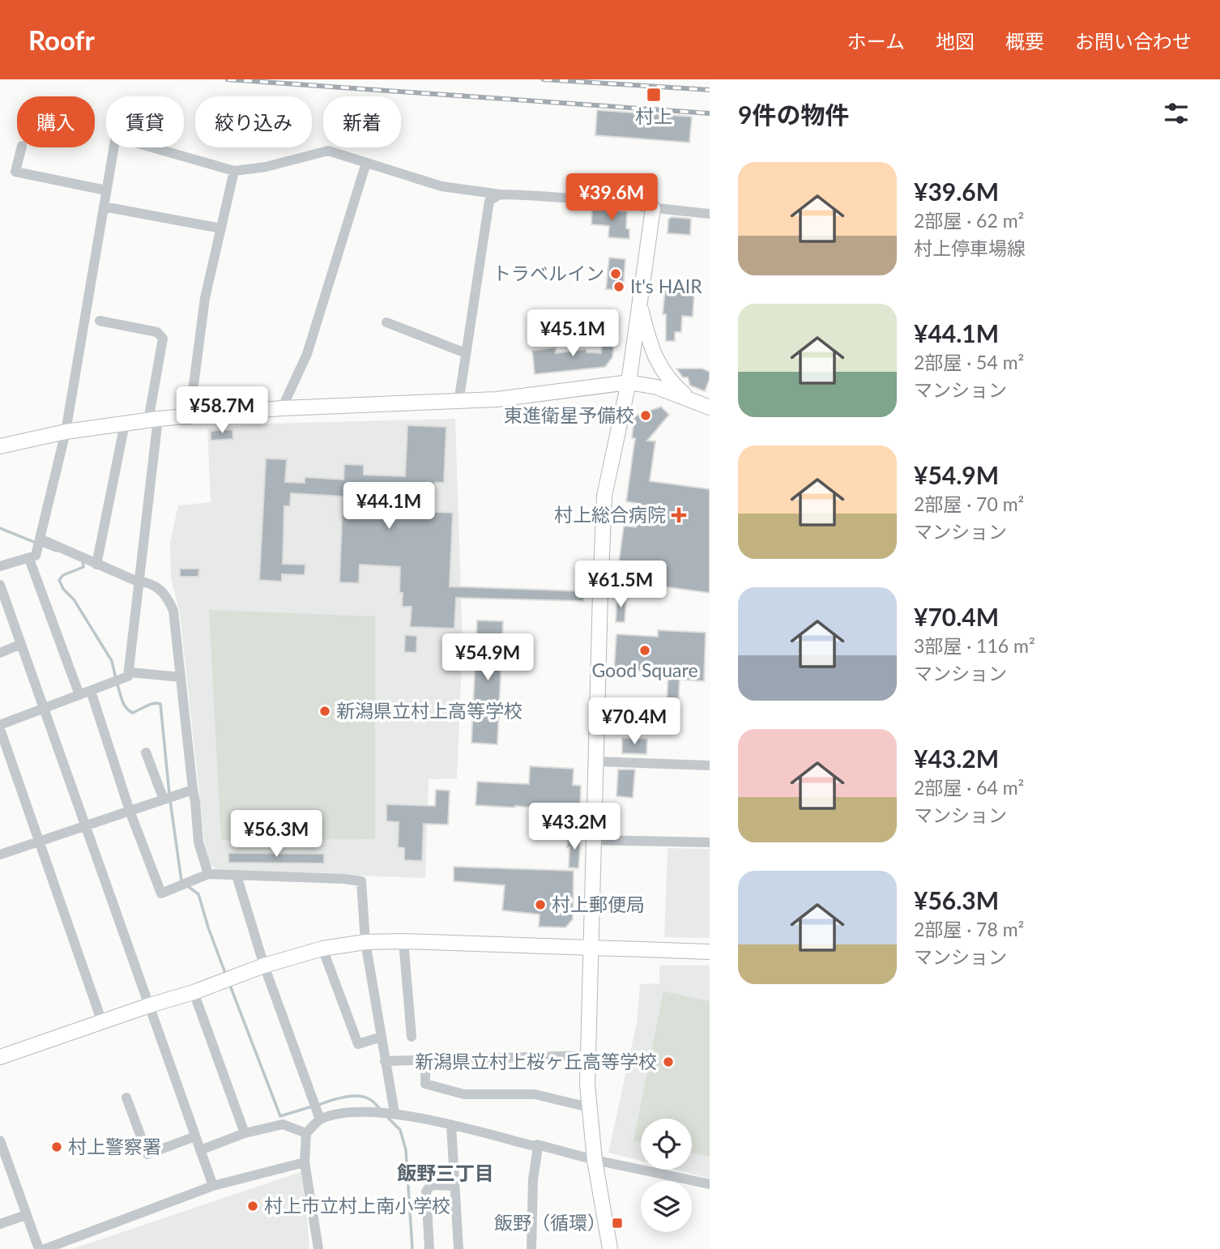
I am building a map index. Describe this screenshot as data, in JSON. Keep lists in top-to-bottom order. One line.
{"districts":["飯野三丁目"],"places":{"transit":["村上","飯野（循環）"],"other":["トラベルイン","It's HAIR","東進衛星予備校","Good Square","新潟県立村上高等学校","村上郵便局","新潟県立村上桜ヶ丘高等学校","村上警察署","村上市立村上南小学校"],"health":["村上総合病院"]},"page":{"header":"Roofr","nav":["ホーム","地図","概要","お問い合わせ"],"heading":"9件の物件","chip":["購入","賃貸","絞り込み","新着"],"list":[{"name":"¥39.6M","note":"2部屋 · 62 m² · 村上停車場線"},{"name":"¥44.1M","note":"2部屋 · 54 m² · マンション"},{"name":"¥54.9M","note":"2部屋 · 70 m² · マンション"},{"name":"¥70.4M","note":"3部屋 · 116 m² · マンション"},{"name":"¥43.2M","note":"2部屋 · 64 m² · マンション"},{"name":"¥56.3M","note":"2部屋 · 78 m² · マンション"}],"price":["¥39.6M","¥45.1M","¥58.7M","¥44.1M","¥61.5M","¥54.9M","¥70.4M","¥43.2M","¥56.3M"]}}
